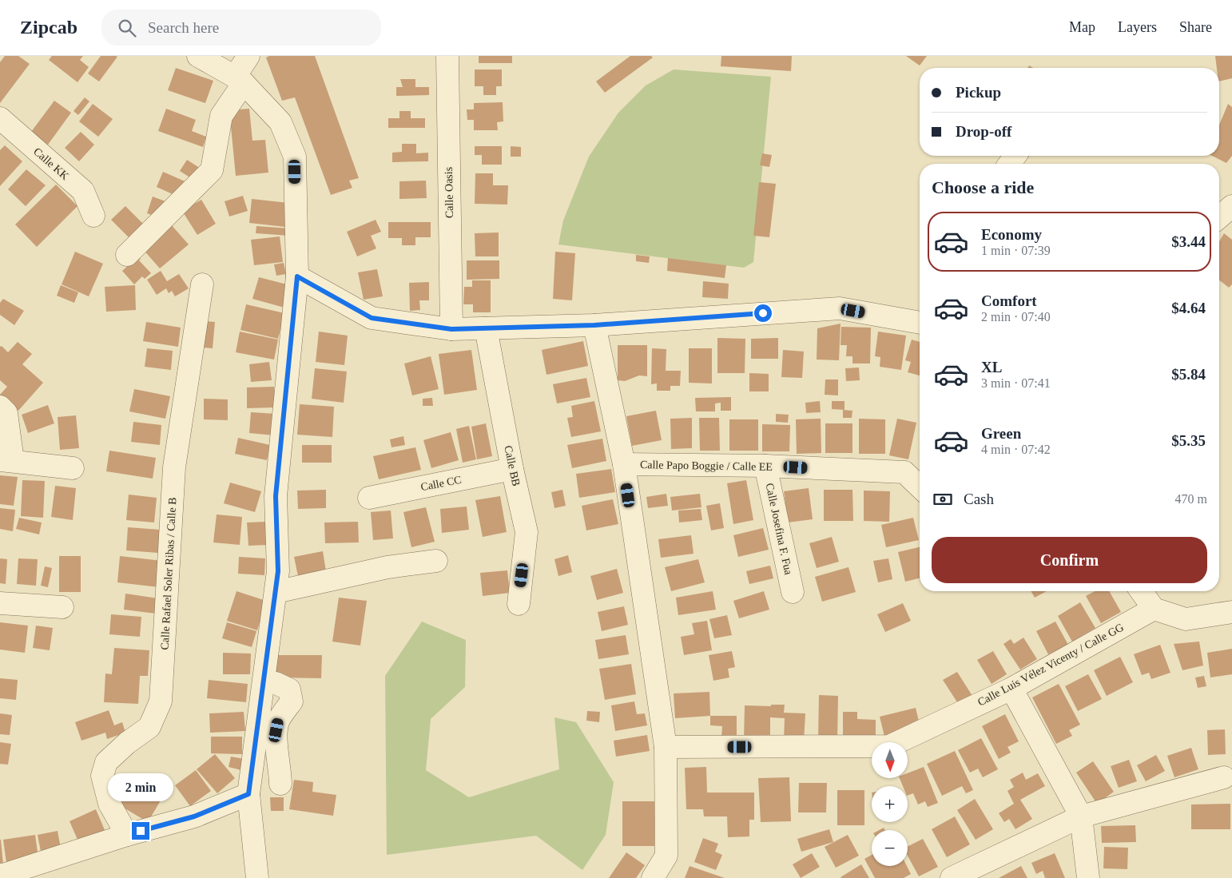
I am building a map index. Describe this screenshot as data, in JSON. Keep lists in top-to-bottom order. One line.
{"streets":{"street":["Calle KK","Calle Oasis","Calle BB","Calle Papo Boggie / Calle EE","Calle CC","Calle Josefina F. Fua","Calle Rafael Soler Ribas / Calle B","Calle Luis Vélez Vicenty / Calle GG"]},"crossings":[["Calle BB","Calle CC"],["Calle Papo Boggie / Calle EE","Calle Josefina F. Fua"]],"north":"bottom","page":{"header":"Zipcab","search":"Search here","nav":["Map","Layers","Share"],"banner":["Pickup","Drop-off"],"heading":"Choose a ride","list":[{"name":"Economy","note":"1 min · 07:39","value":"$3.44"},{"name":"Comfort","note":"2 min · 07:40","value":"$4.64"},{"name":"XL","note":"3 min · 07:41","value":"$5.84"},{"name":"Green","note":"4 min · 07:42","value":"$5.35"}],"pay":["Cash","470 m"],"buttons":"Confirm","map_buttons":["+","−"],"bubble":"2 min"}}
